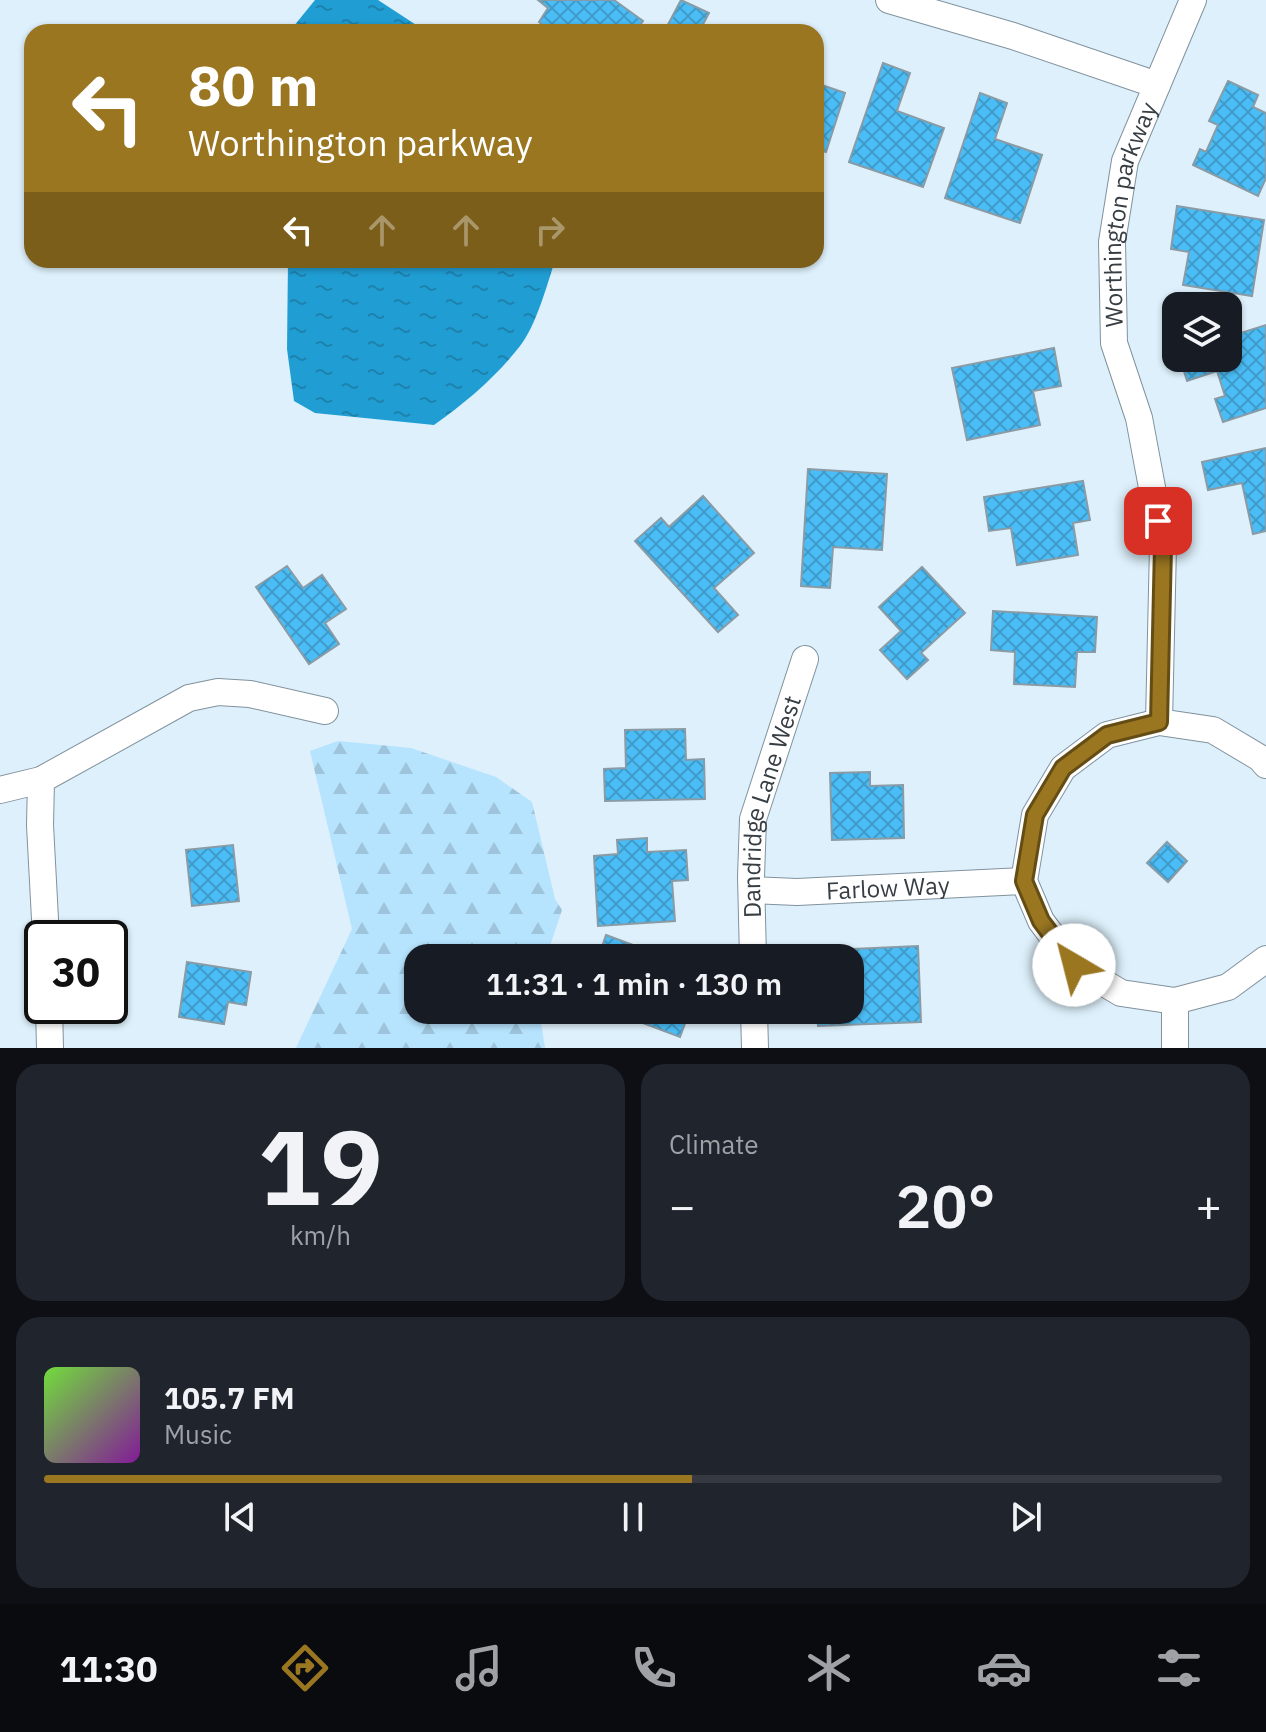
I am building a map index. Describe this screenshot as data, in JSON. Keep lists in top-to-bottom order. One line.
{"streets":{"street":["Worthington parkway","Dandridge Lane West","Farlow Way"]},"crossings":[["Dandridge Lane West","Farlow Way"]],"page":{"turn":["80 m","Worthington parkway"],"limit":"30","trip":"11:31 · 1 min · 130 m","tile":[["19","km/h"],"Climate"],"heat":["−","20°","+"],"song":["105.7 FM","Music"],"tabs":"11:30"}}
